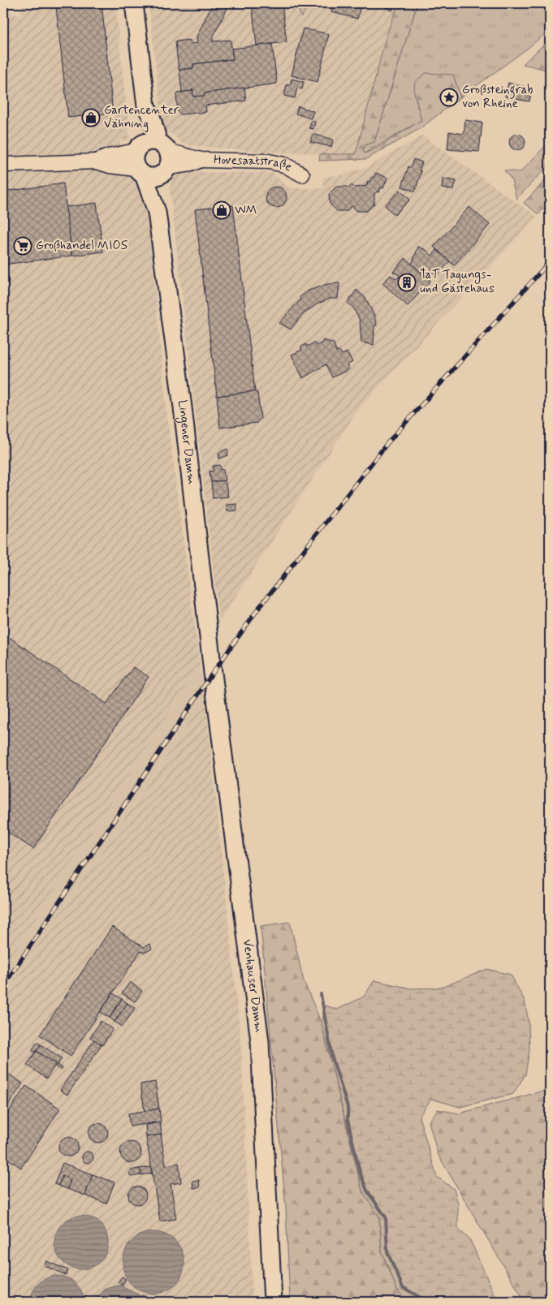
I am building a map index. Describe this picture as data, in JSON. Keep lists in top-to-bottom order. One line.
{"streets":{"main road":["Lingener Damm","Venhauser Damm"],"street":["Hovesaatstraße"]},"crossings":[["Hovesaatstraße","Lingener Damm"],["Lingener Damm","Venhauser Damm"]],"places":{"place":["Großsteingrab von Rheine"],"shop":["Gartencenter Vähning","WM"],"supermarket":["Großhandel MIOS"],"building":["TaT Tagungs- und Gästehaus"]}}
